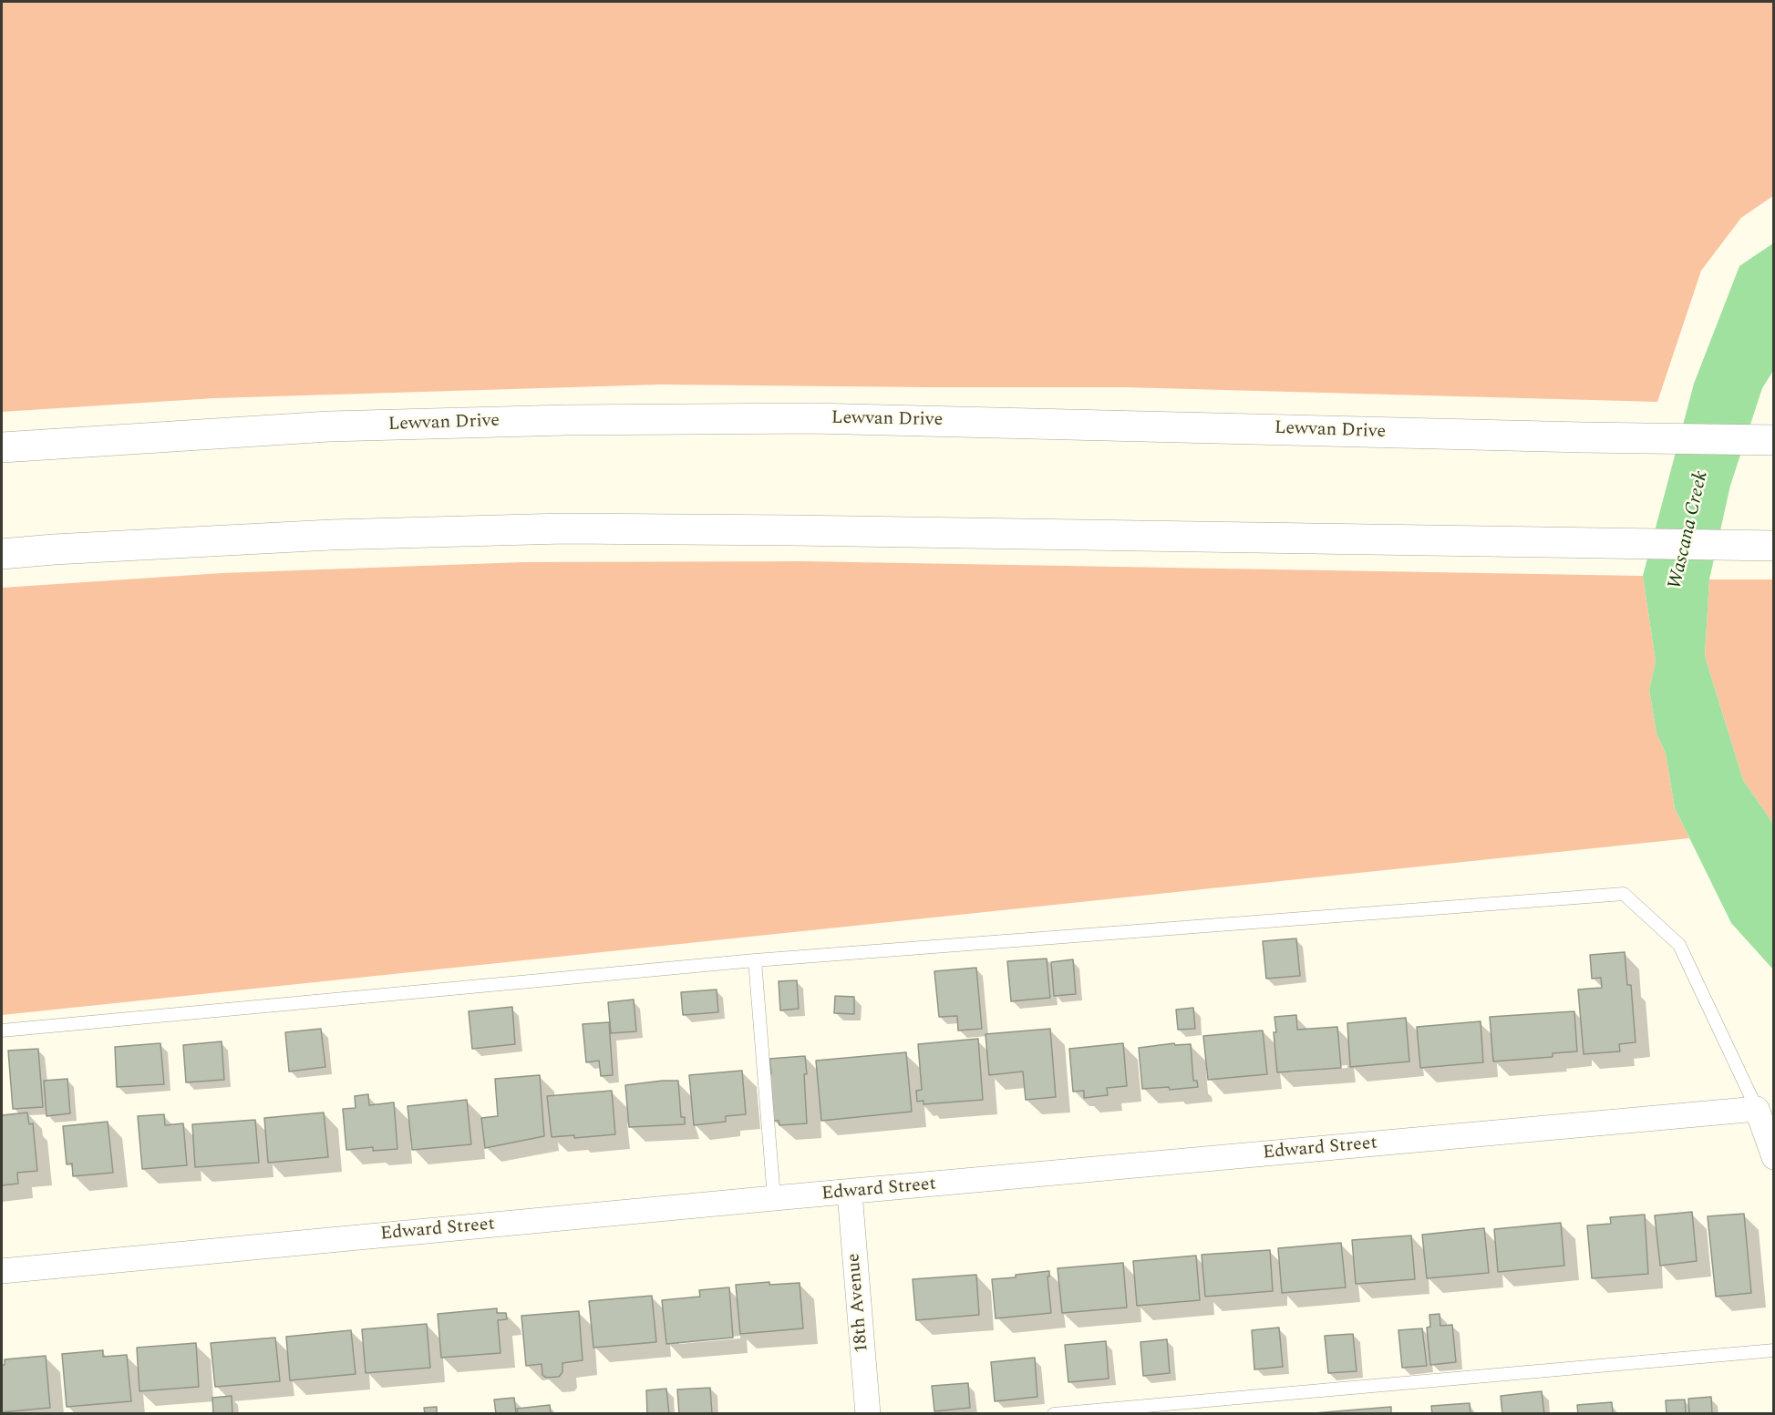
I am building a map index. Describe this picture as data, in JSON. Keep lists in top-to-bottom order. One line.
{"streets":{"main road":["Lewvan Drive"],"street":["Edward Street","18th Avenue"]},"crossings":[["Edward Street","18th Avenue"]],"water":["Wascana Creek"]}
